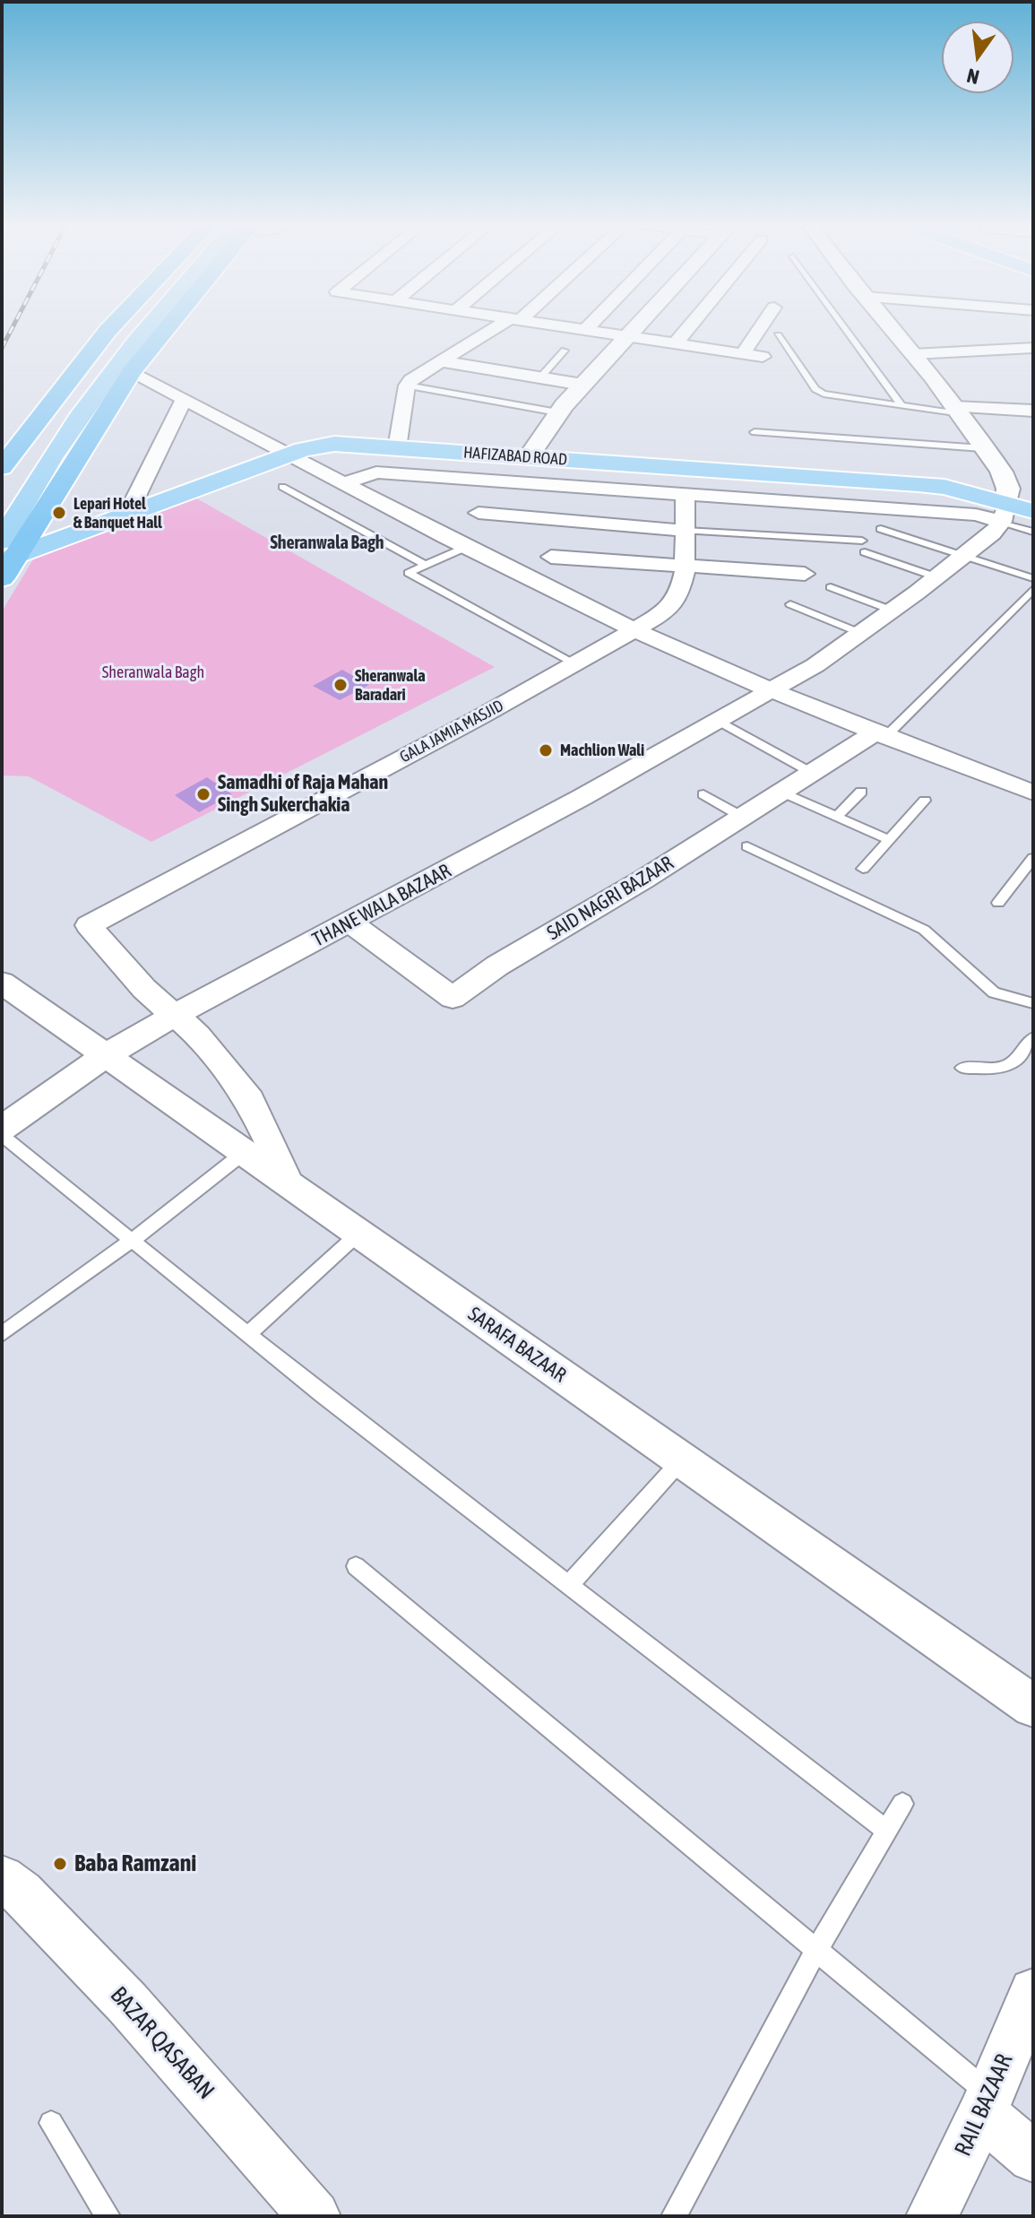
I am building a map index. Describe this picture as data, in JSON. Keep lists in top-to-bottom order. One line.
{"streets":{"main road":["HAFIZABAD ROAD"],"street":["GALA JAMIA MASJID","SAID NAGRI BAZAAR","THANE WALA BAZAAR","SARAFA BAZAAR","BAZAR QASABAN","RAIL BAZAAR"]},"crossings":[["HAFIZABAD ROAD","THANE WALA BAZAAR"],["GALA JAMIA MASJID","THANE WALA BAZAAR"],["SAID NAGRI BAZAAR","THANE WALA BAZAAR"],["THANE WALA BAZAAR","SARAFA BAZAAR"]],"districts":["Sheranwala Bagh"],"parks":["Sheranwala Bagh"],"places":["Lepari Hotel & Banquet Hall","Sheranwala Baradari","Machlion Wali","Samadhi of Raja Mahan Singh Sukerchakia","Baba Ramzani"],"north":"bottom"}
